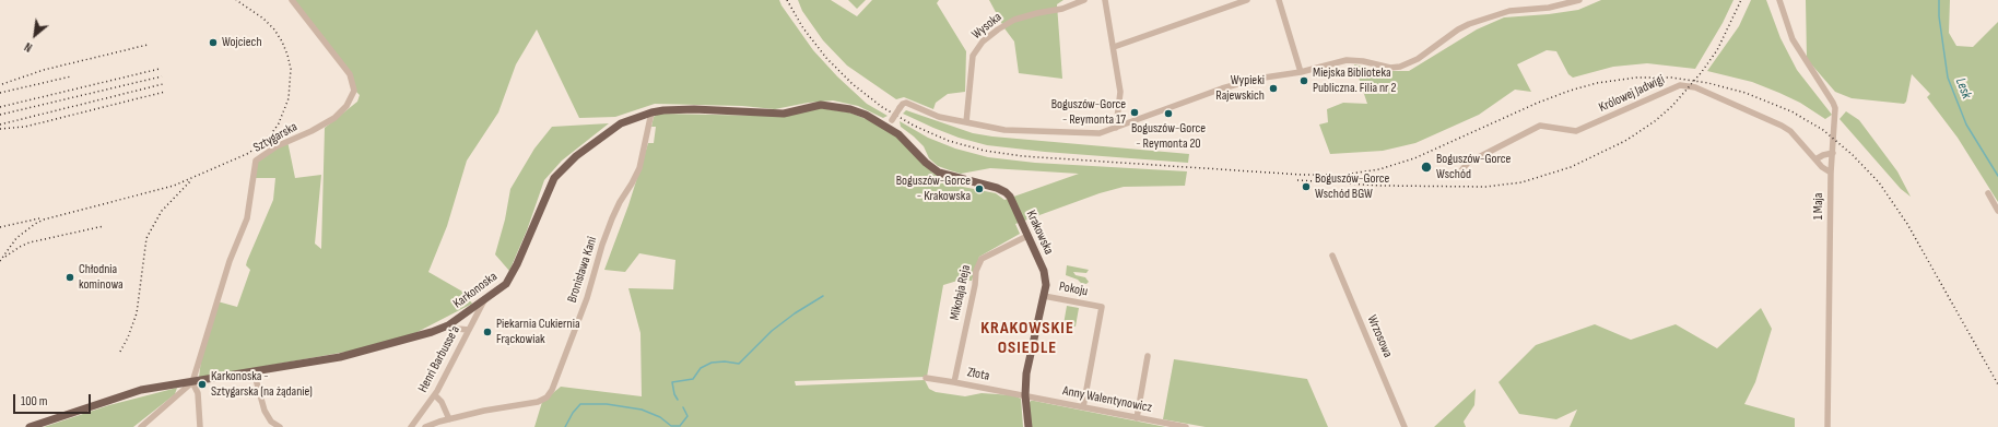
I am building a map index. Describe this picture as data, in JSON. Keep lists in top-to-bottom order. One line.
{"streets":{"main road":["Krakowska","Karkonoska"],"street":["Wysoka","Królowej Jadwigi","Sztygarska","1 Maja","Bronisława Kani","Pokoju","Mikołaja Reja","Wrzosowa","Henri Barbusse'a","Złota","Anny Walentynowicz"]},"crossings":[["Królowej Jadwigi","1 Maja"],["Sztygarska","Karkonoska"],["Krakowska","Pokoju"],["Krakowska","Karkonoska"],["Krakowska","Mikołaja Reja"],["Krakowska","Złota"],["Krakowska","Anny Walentynowicz"],["Bronisława Kani","Karkonoska"],["Pokoju","Anny Walentynowicz"],["Karkonoska","Henri Barbusse'a"],["Mikołaja Reja","Złota"],["Złota","Anny Walentynowicz"]],"districts":["KRAKOWSKIE OSIEDLE"],"water":["Lesk"],"places":["Wojciech","Miejska Biblioteka Publiczna. Filia nr 2","Wypieki Rajewskich","Boguszów-Gorce - Reymonta 17","Boguszów-Gorce - Reymonta 20","Boguszów-Gorce Wschód","Boguszów-Gorce Wschód BGW","Boguszów-Gorce - Krakowska","Chłodnia kominowa","Piekarnia Cukiernia Frąckowiak","Karkonoska - Sztygarska (na żądanie)"],"scale_bar":"100 m","north":"bottom left"}
